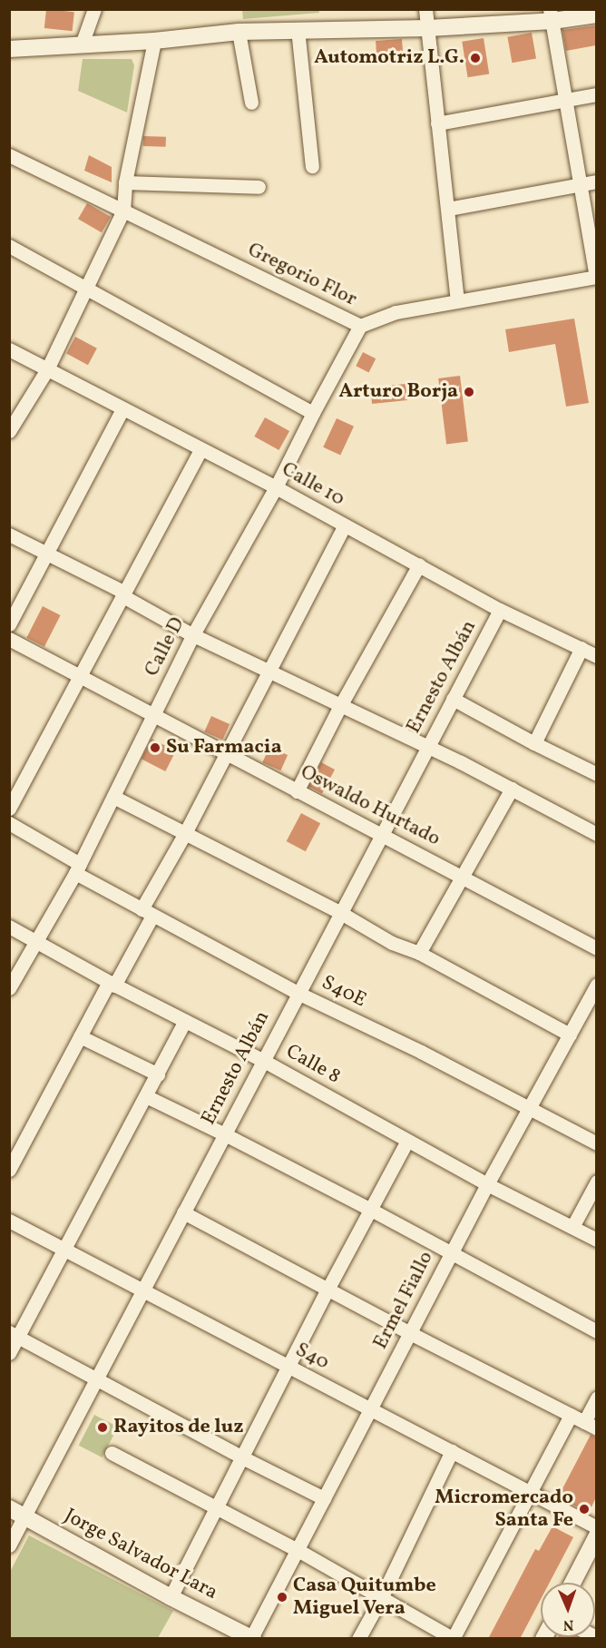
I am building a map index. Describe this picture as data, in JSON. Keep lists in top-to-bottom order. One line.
{"streets":{"street":["Gregorio Flor","Calle 10","Calle D","Ernesto Albán","Oswaldo Hurtado","S40E","Calle 8","Ermel Fiallo","S40","Jorge Salvador Lara"]},"crossings":[["Gregorio Flor","Calle D"],["Calle 10","Calle D"],["Calle 10","Ernesto Albán"],["Calle D","Oswaldo Hurtado"],["Calle D","S40E"],["Calle D","Calle 8"],["Ernesto Albán","Oswaldo Hurtado"],["Ernesto Albán","S40E"],["Ernesto Albán","Calle 8"],["Ernesto Albán","S40"],["Ernesto Albán","Jorge Salvador Lara"],["S40E","Ermel Fiallo"],["Calle 8","Ermel Fiallo"],["Ermel Fiallo","S40"],["Ermel Fiallo","Jorge Salvador Lara"]],"places":["Automotriz L.G.","Arturo Borja","Su Farmacia","Rayitos de luz","Micromercado Santa Fe","Casa Quitumbe Miguel Vera"],"north":"bottom"}
